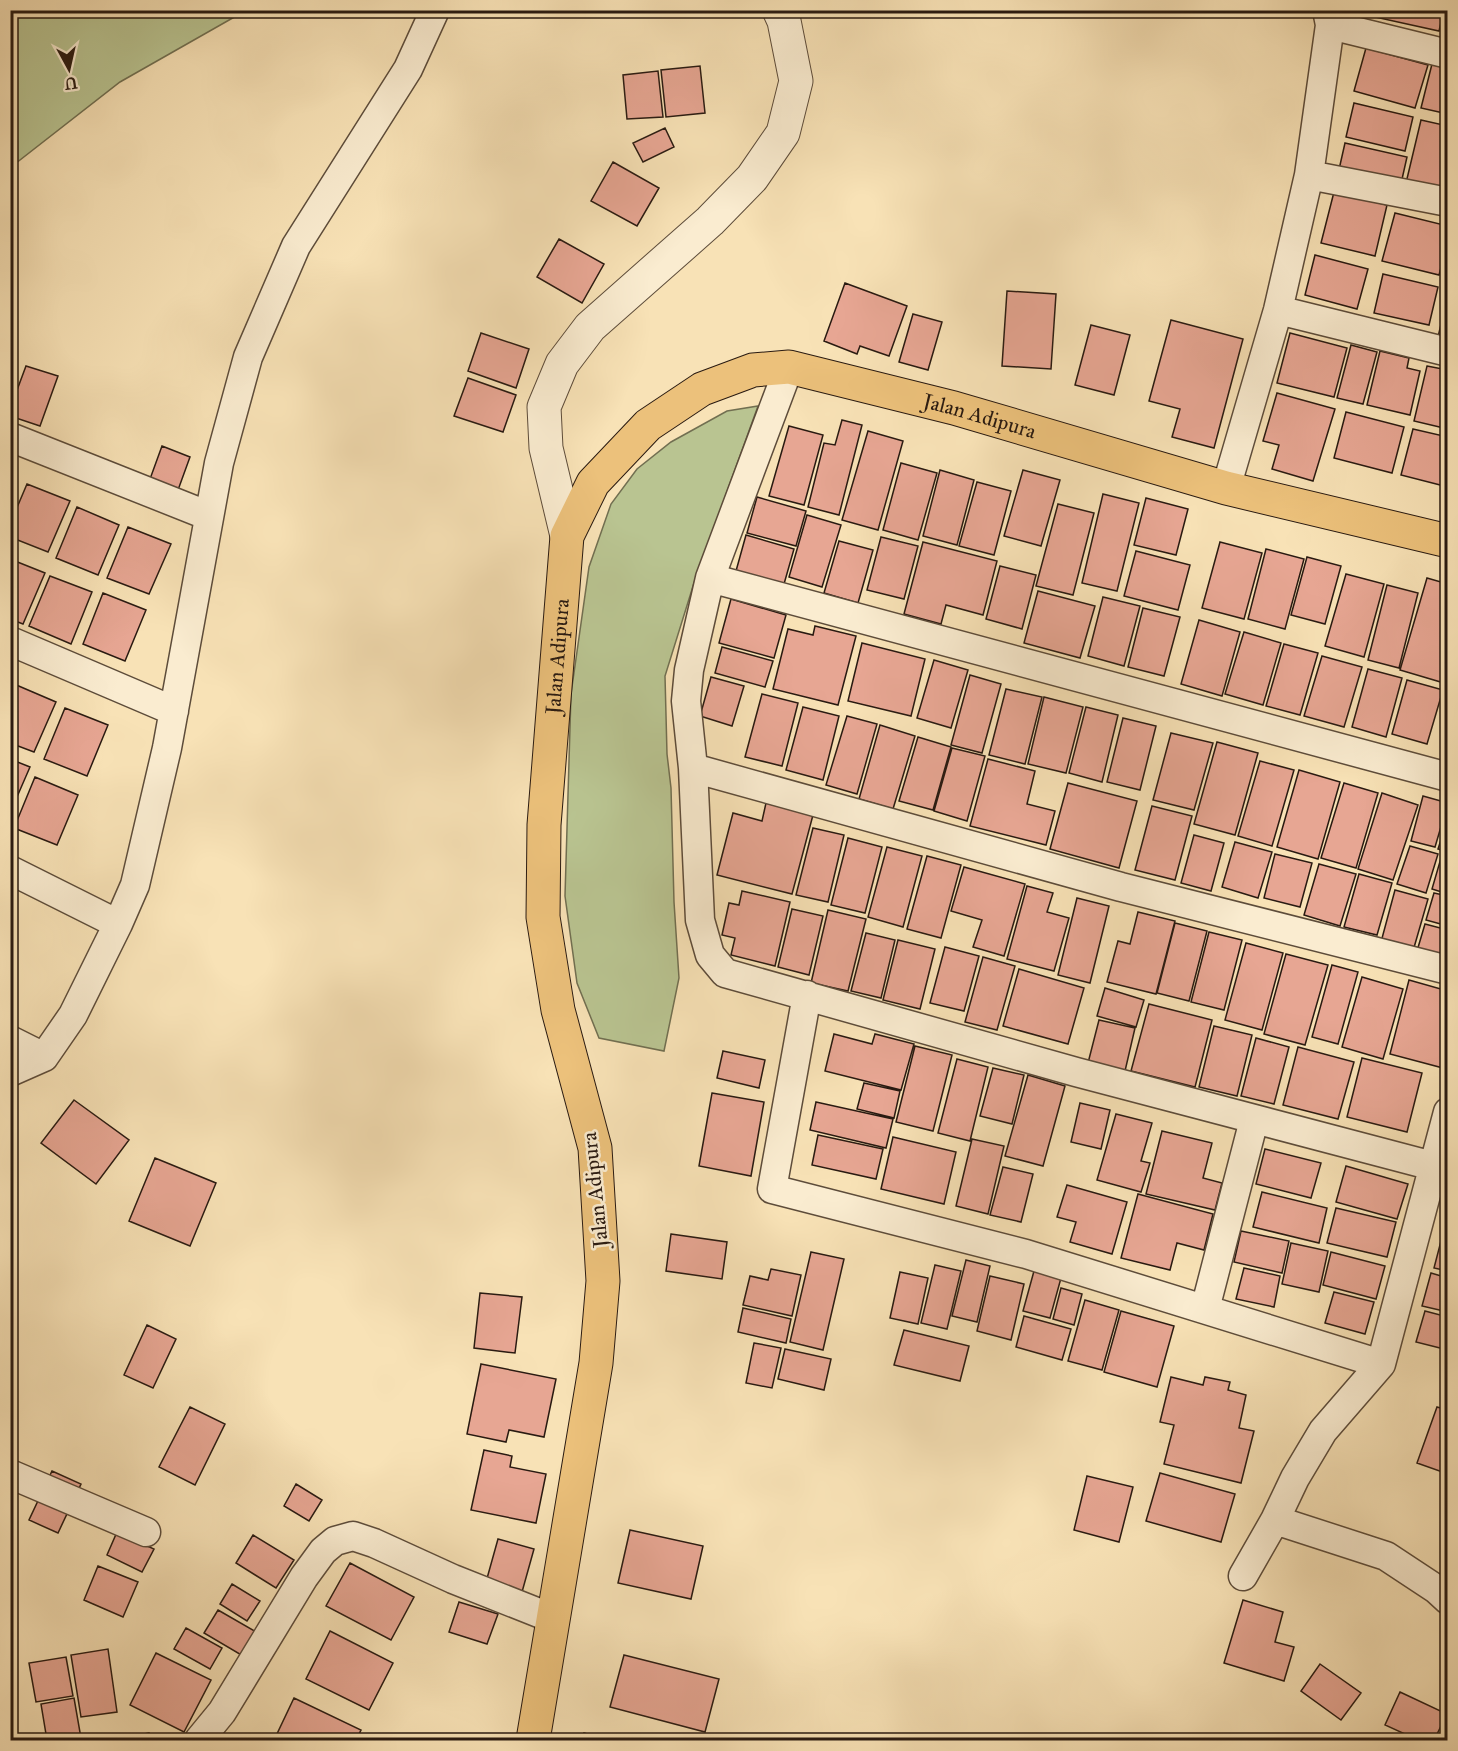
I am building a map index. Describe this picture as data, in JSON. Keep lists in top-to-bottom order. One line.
{"streets":{"highway":["Jalan Adipura"]},"north":"bottom"}
